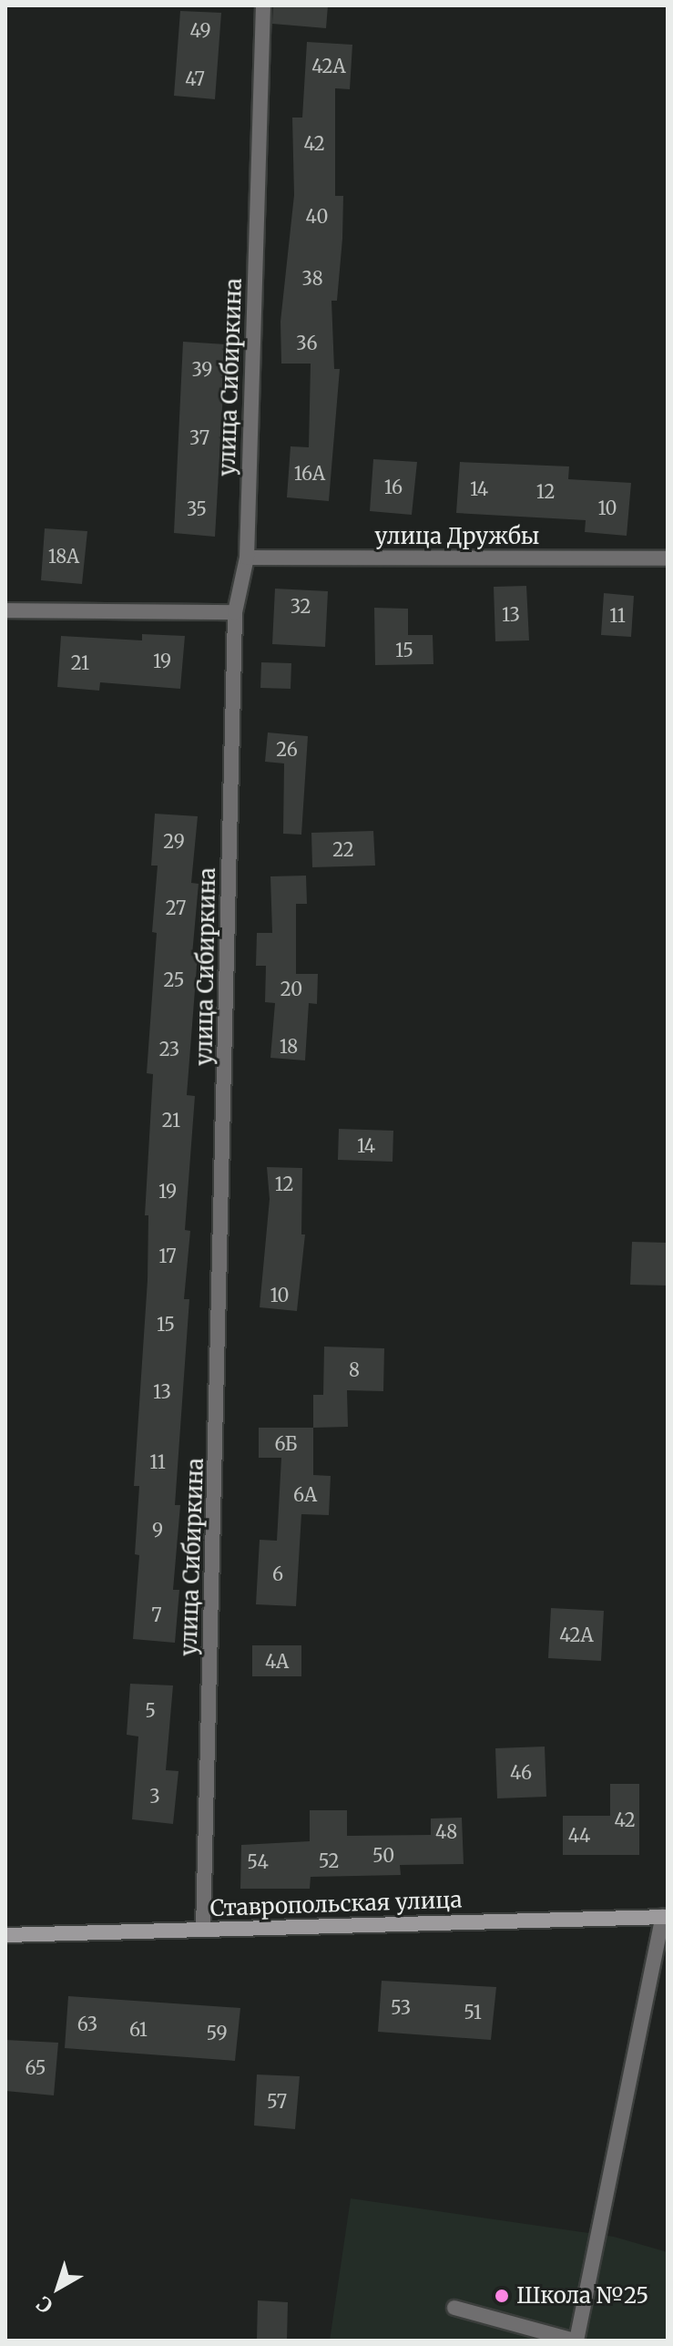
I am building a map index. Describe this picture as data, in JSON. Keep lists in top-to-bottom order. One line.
{"streets":{"main road":["Ставропольская улица"],"street":["улица Сибиркина","улица Дружбы"]},"crossings":[["улица Сибиркина","улица Дружбы"],["улица Сибиркина","Ставропольская улица"]],"places":["Школа №25"],"house_numbers":["49","42А","47","42","40","38","36","39","37","16А","16","14","12","10","35","18А","32","13","11","15","19","21","26","29","22","27","25","20","18","23","21","14","12","19","17","10","15","8","13","6Б","11","6А","9","6","7","42А","4А","5","46","3","42","48","44","50","52","54","53","51","63","61","59","65","57"],"north":"bottom left"}
